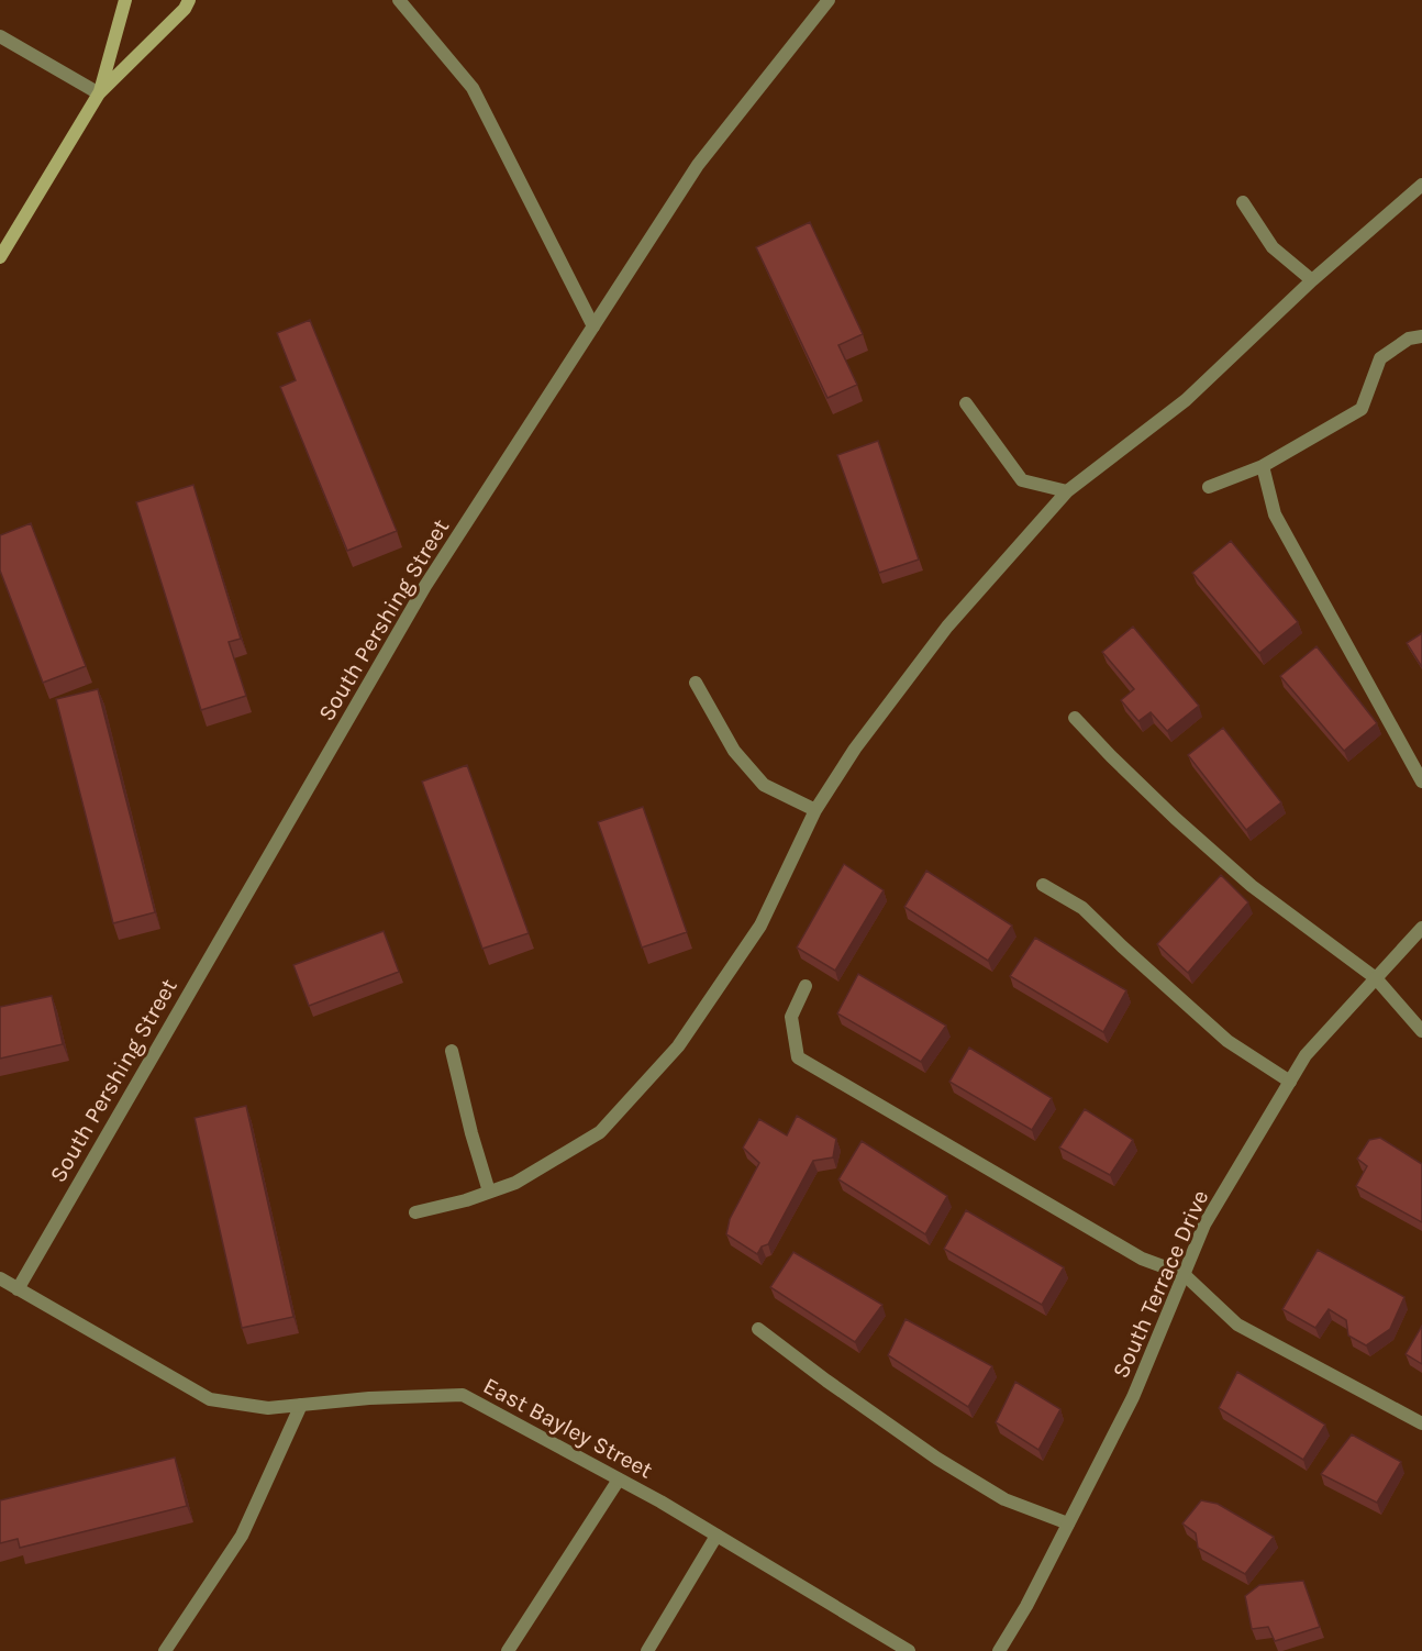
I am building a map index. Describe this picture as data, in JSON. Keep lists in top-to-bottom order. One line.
{"streets":{"street":["South Pershing Street","South Terrace Drive","East Bayley Street"]},"crossings":[["South Pershing Street","East Bayley Street"]]}
